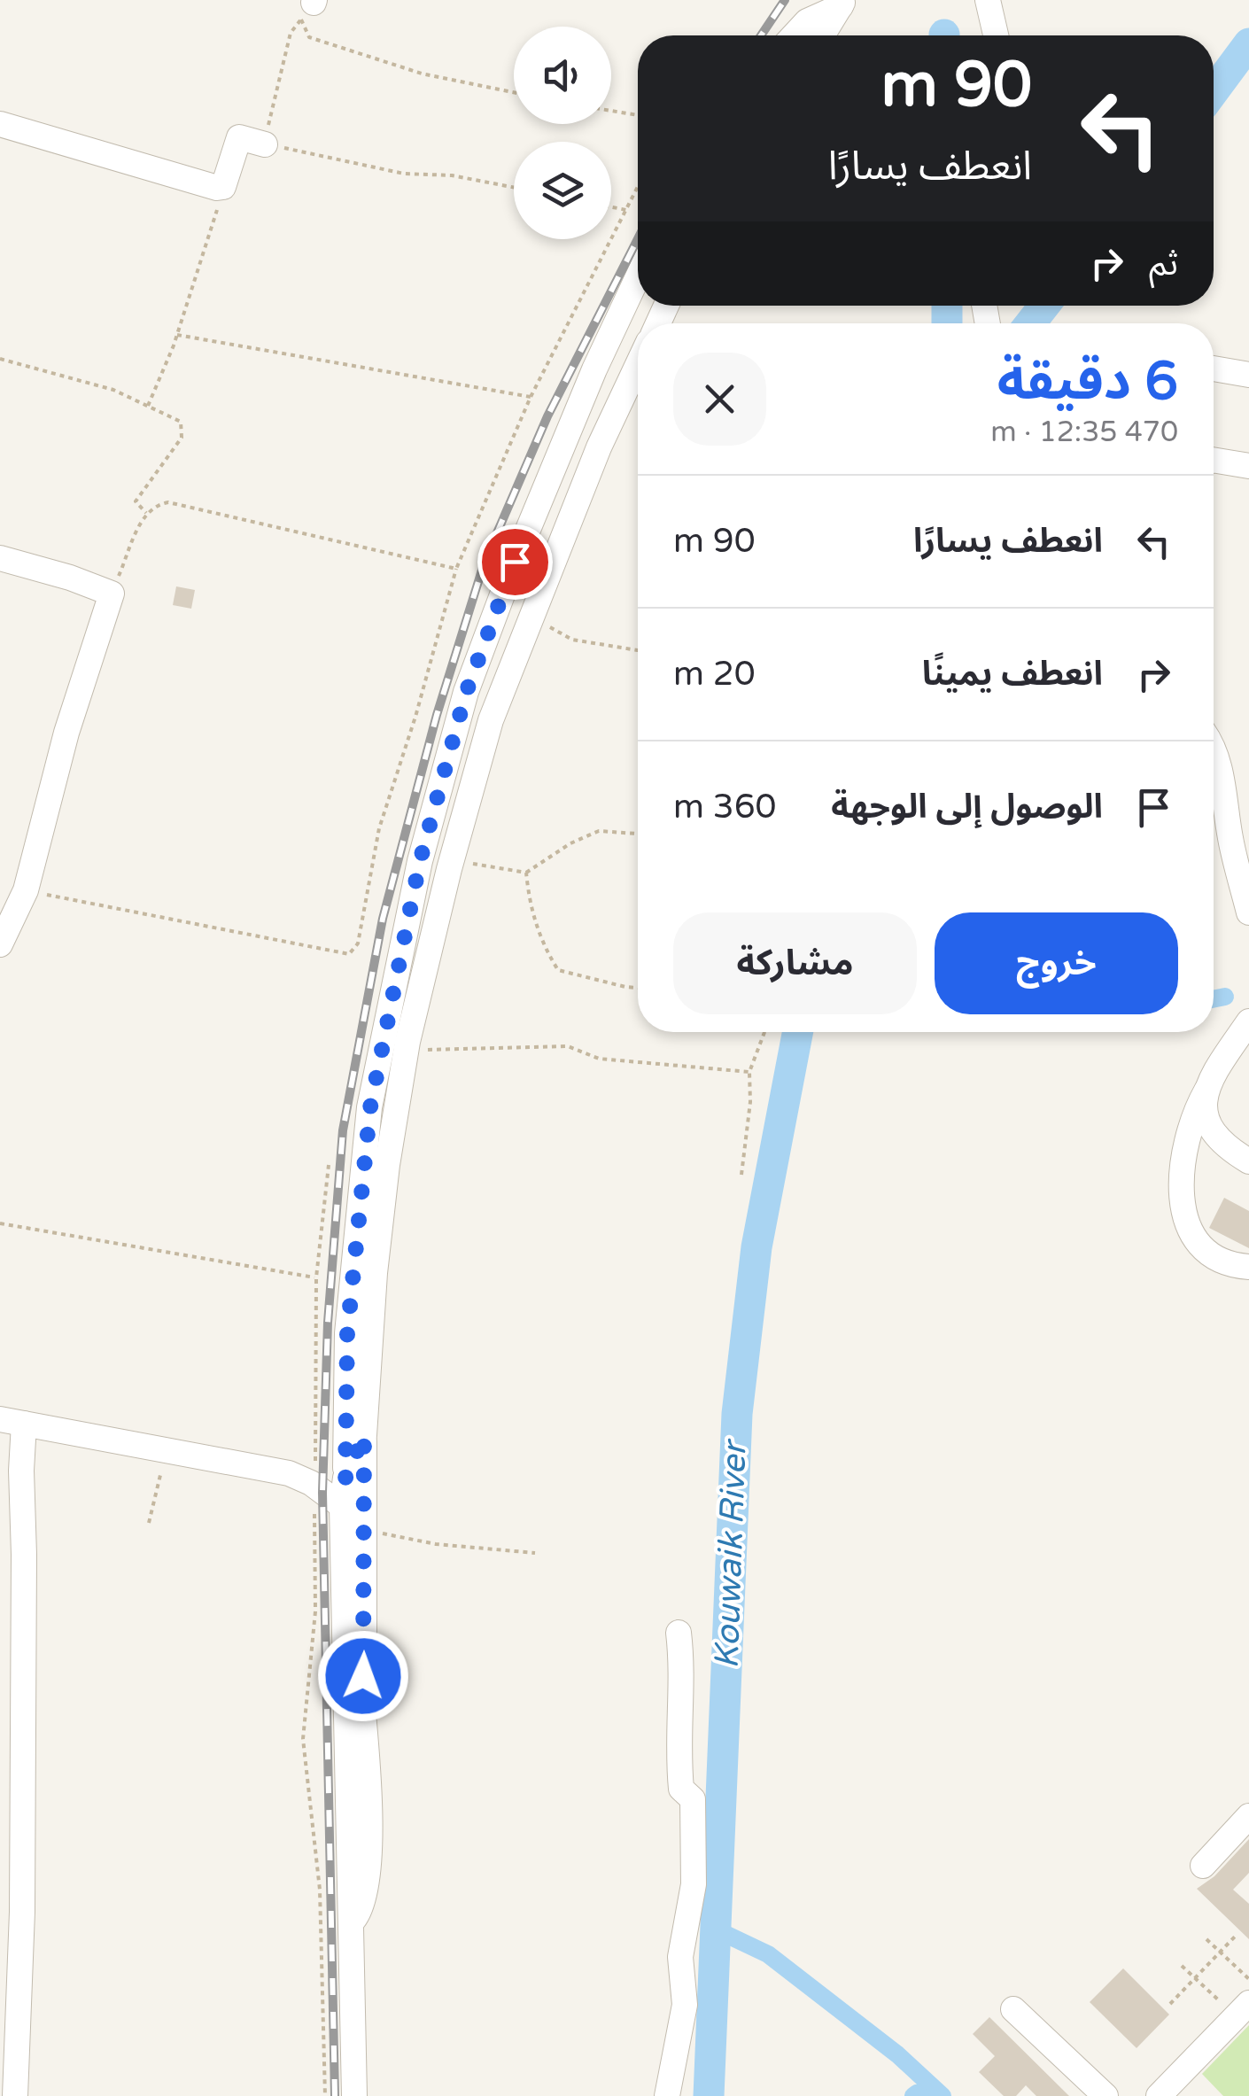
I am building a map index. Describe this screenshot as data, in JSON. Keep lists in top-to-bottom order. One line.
{"water":["Kouwaik River"],"page":{"turn":["90 m","انعطف يسارًا"],"then":"ثم","heading":["6 دقيقة","470 m · 12:35"],"list":[{"name":"انعطف يسارًا","value":"90 m"},{"name":"انعطف يمينًا","value":"20 m"},{"name":"الوصول إلى الوجهة","value":"360 m"}],"buttons":["خروج","مشاركة"]}}
